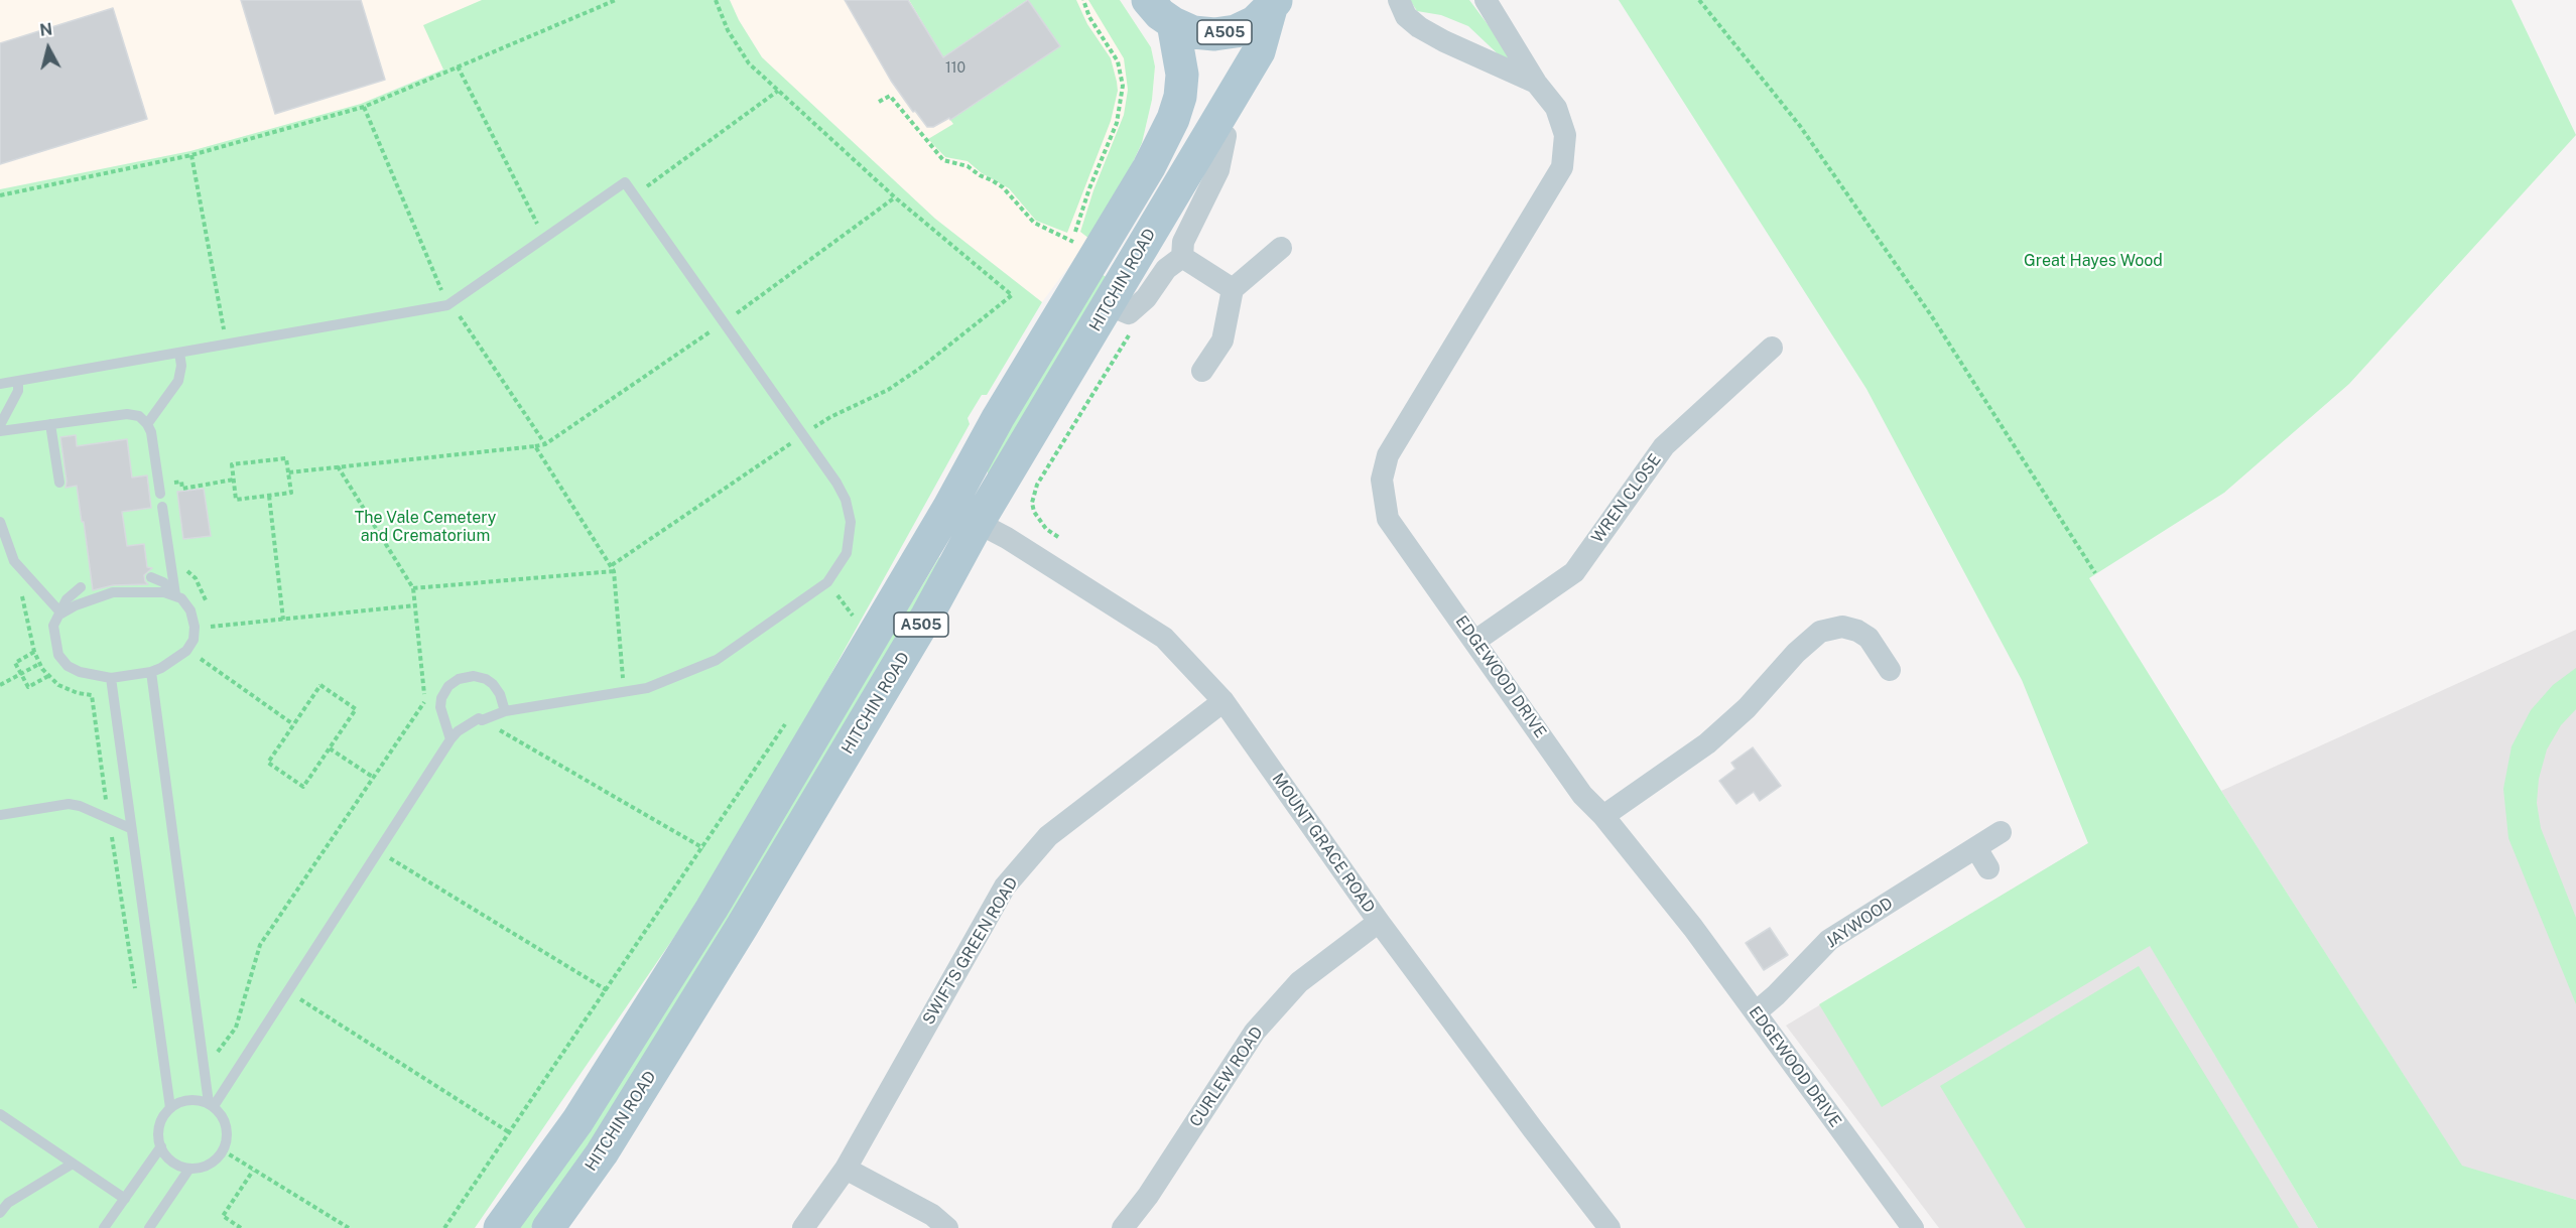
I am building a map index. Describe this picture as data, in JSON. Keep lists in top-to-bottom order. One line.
{"streets":{"main road":["A505","HITCHIN ROAD"],"street":["WREN CLOSE","EDGEWOOD DRIVE","MOUNT GRACE ROAD","JAYWOOD","SWIFTS GREEN ROAD","CURLEW ROAD"]},"crossings":[["A505","HITCHIN ROAD"],["A505","MOUNT GRACE ROAD"],["HITCHIN ROAD","MOUNT GRACE ROAD"],["WREN CLOSE","EDGEWOOD DRIVE"],["EDGEWOOD DRIVE","JAYWOOD"],["MOUNT GRACE ROAD","SWIFTS GREEN ROAD"],["MOUNT GRACE ROAD","CURLEW ROAD"]],"parks":["Great Hayes Wood","The Vale Cemetery and Crematorium"],"house_numbers":["110"],"north":"top"}
